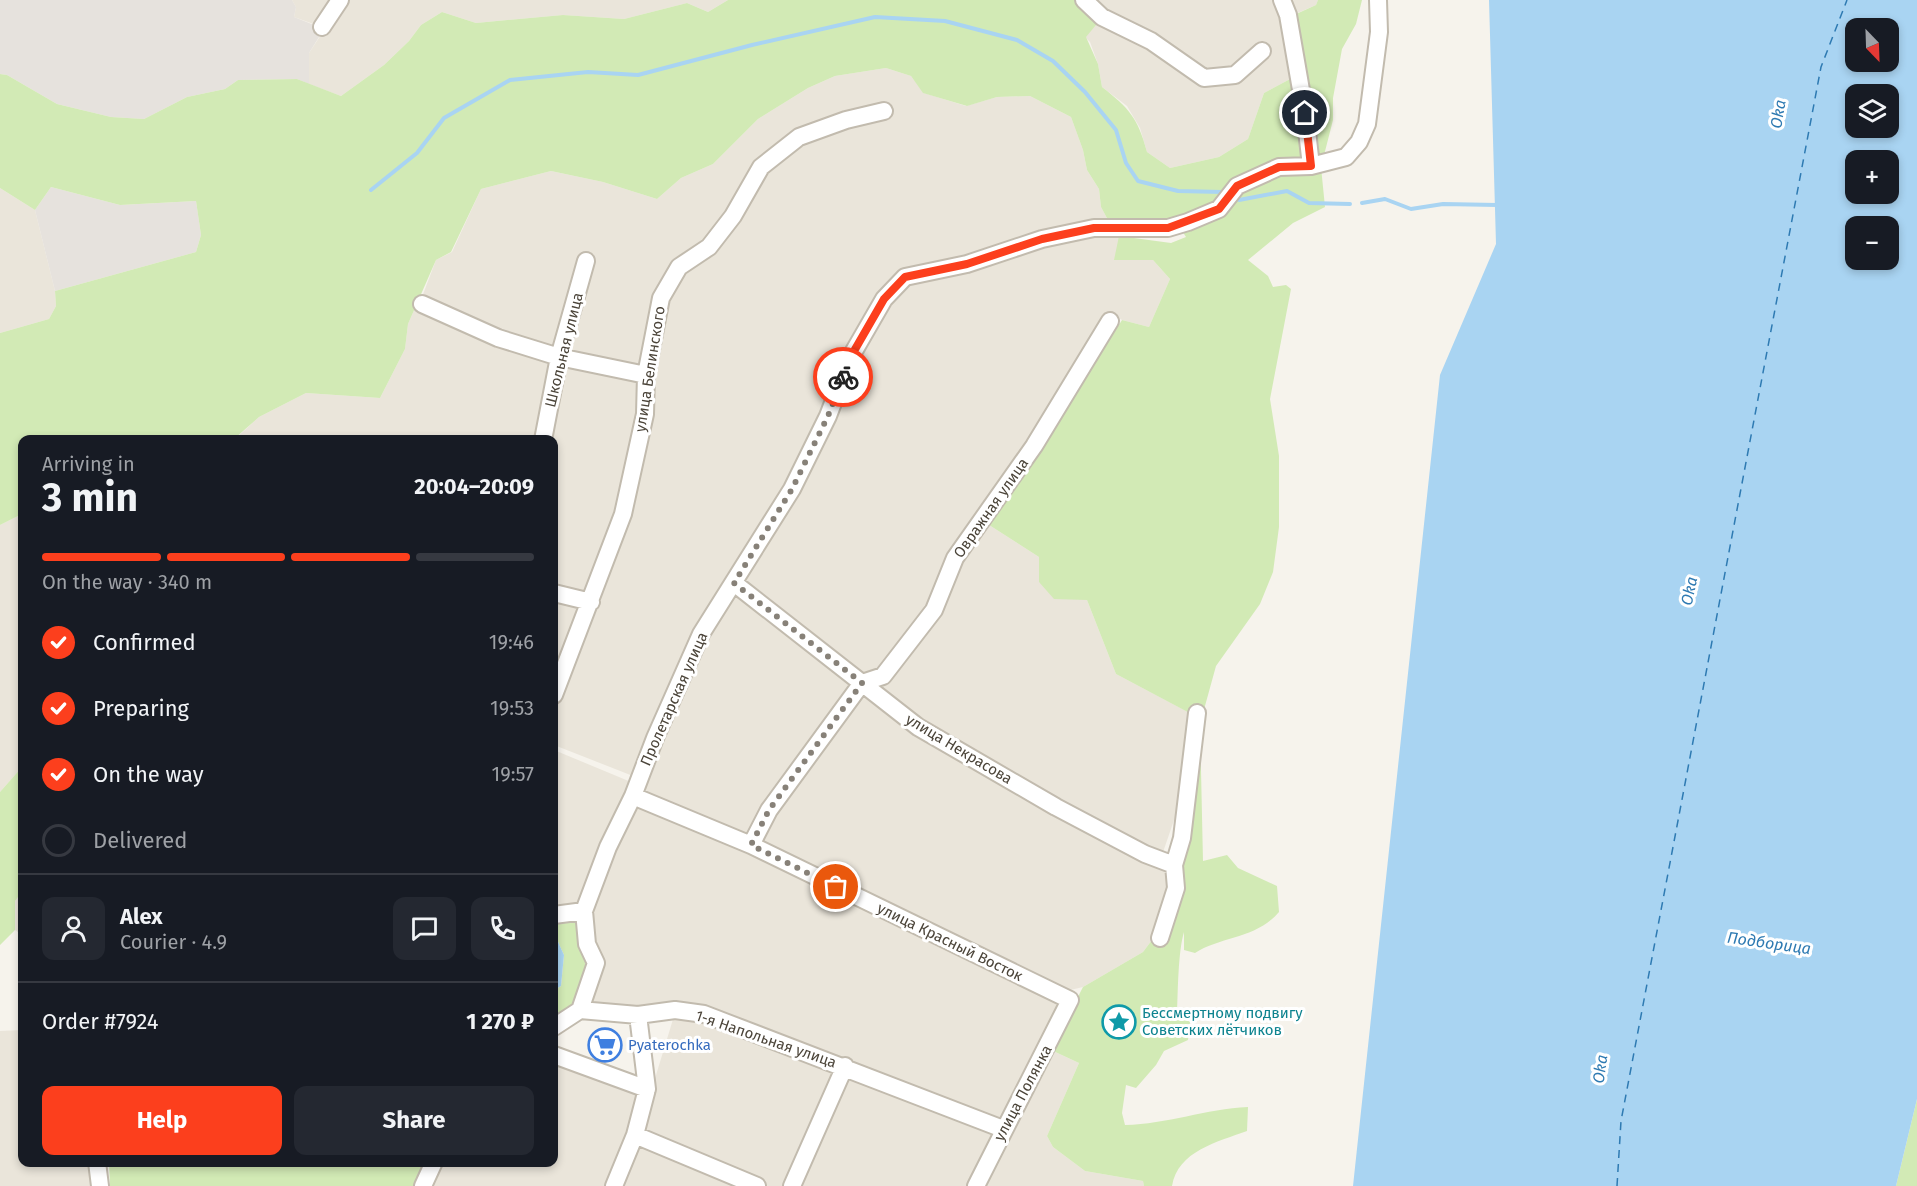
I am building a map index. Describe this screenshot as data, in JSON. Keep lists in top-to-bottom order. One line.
{"streets":{"street":["Школьная улица","улица Белинского","Овражная улица","Пролетарская улица","улица Некрасова","улица Красный Восток","1-я Напольная улица","улица Полянка"]},"crossings":[["Овражная улица","улица Некрасова"],["Пролетарская улица","улица Некрасова"],["Пролетарская улица","улица Красный Восток"],["улица Красный Восток","улица Полянка"],["1-я Напольная улица","улица Полянка"]],"water":["Oka","Подборица"],"places":{"place":["Бессмертному подвигу Советских лётчиков"],"supermarket":["Pyaterochka"]},"north":"bottom right","page":{"map_buttons":["+","−"],"heading":["3 min","Arriving in","20:04–20:09"],"panel":["Alex","Courier · 4.9","Order #7924","1 270 ₽"],"bar":"On the way · 340 m","list":[["Confirmed","19:46"],["Preparing","19:53"],["On the way","19:57"],"Delivered"],"buttons":["Help","Share"]}}
